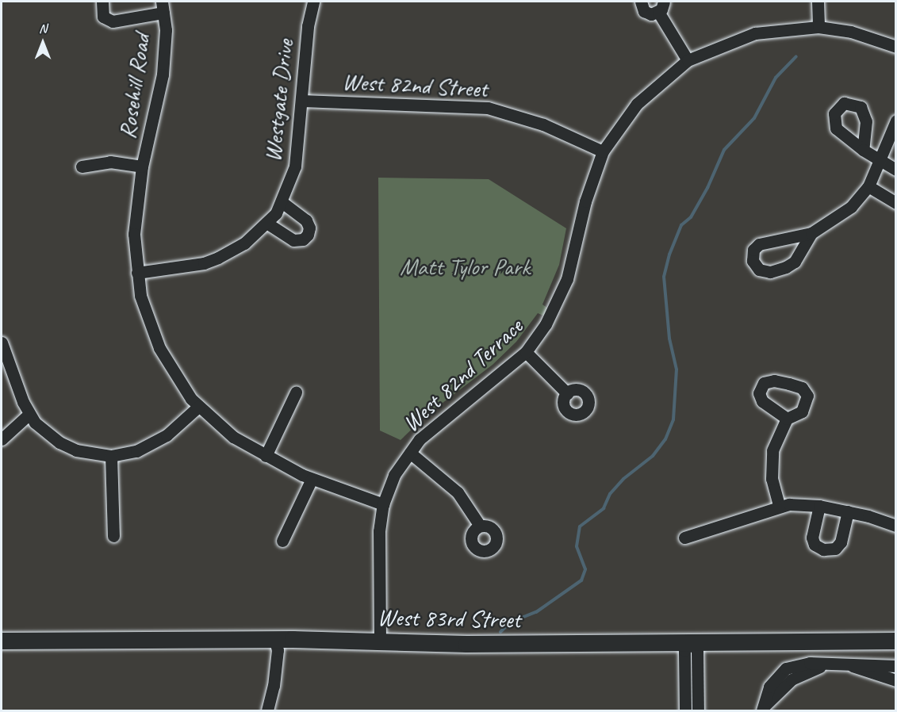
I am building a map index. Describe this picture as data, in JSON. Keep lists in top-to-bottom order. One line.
{"streets":{"street":["West 82nd Street","Rosehill Road","Westgate Drive","West 82nd Terrace","West 83rd Street"]},"crossings":[["West 82nd Street","Westgate Drive"],["West 82nd Street","West 82nd Terrace"],["Rosehill Road","Westgate Drive"],["Rosehill Road","West 82nd Terrace"]],"parks":["Matt Tylor Park"],"north":"top"}
